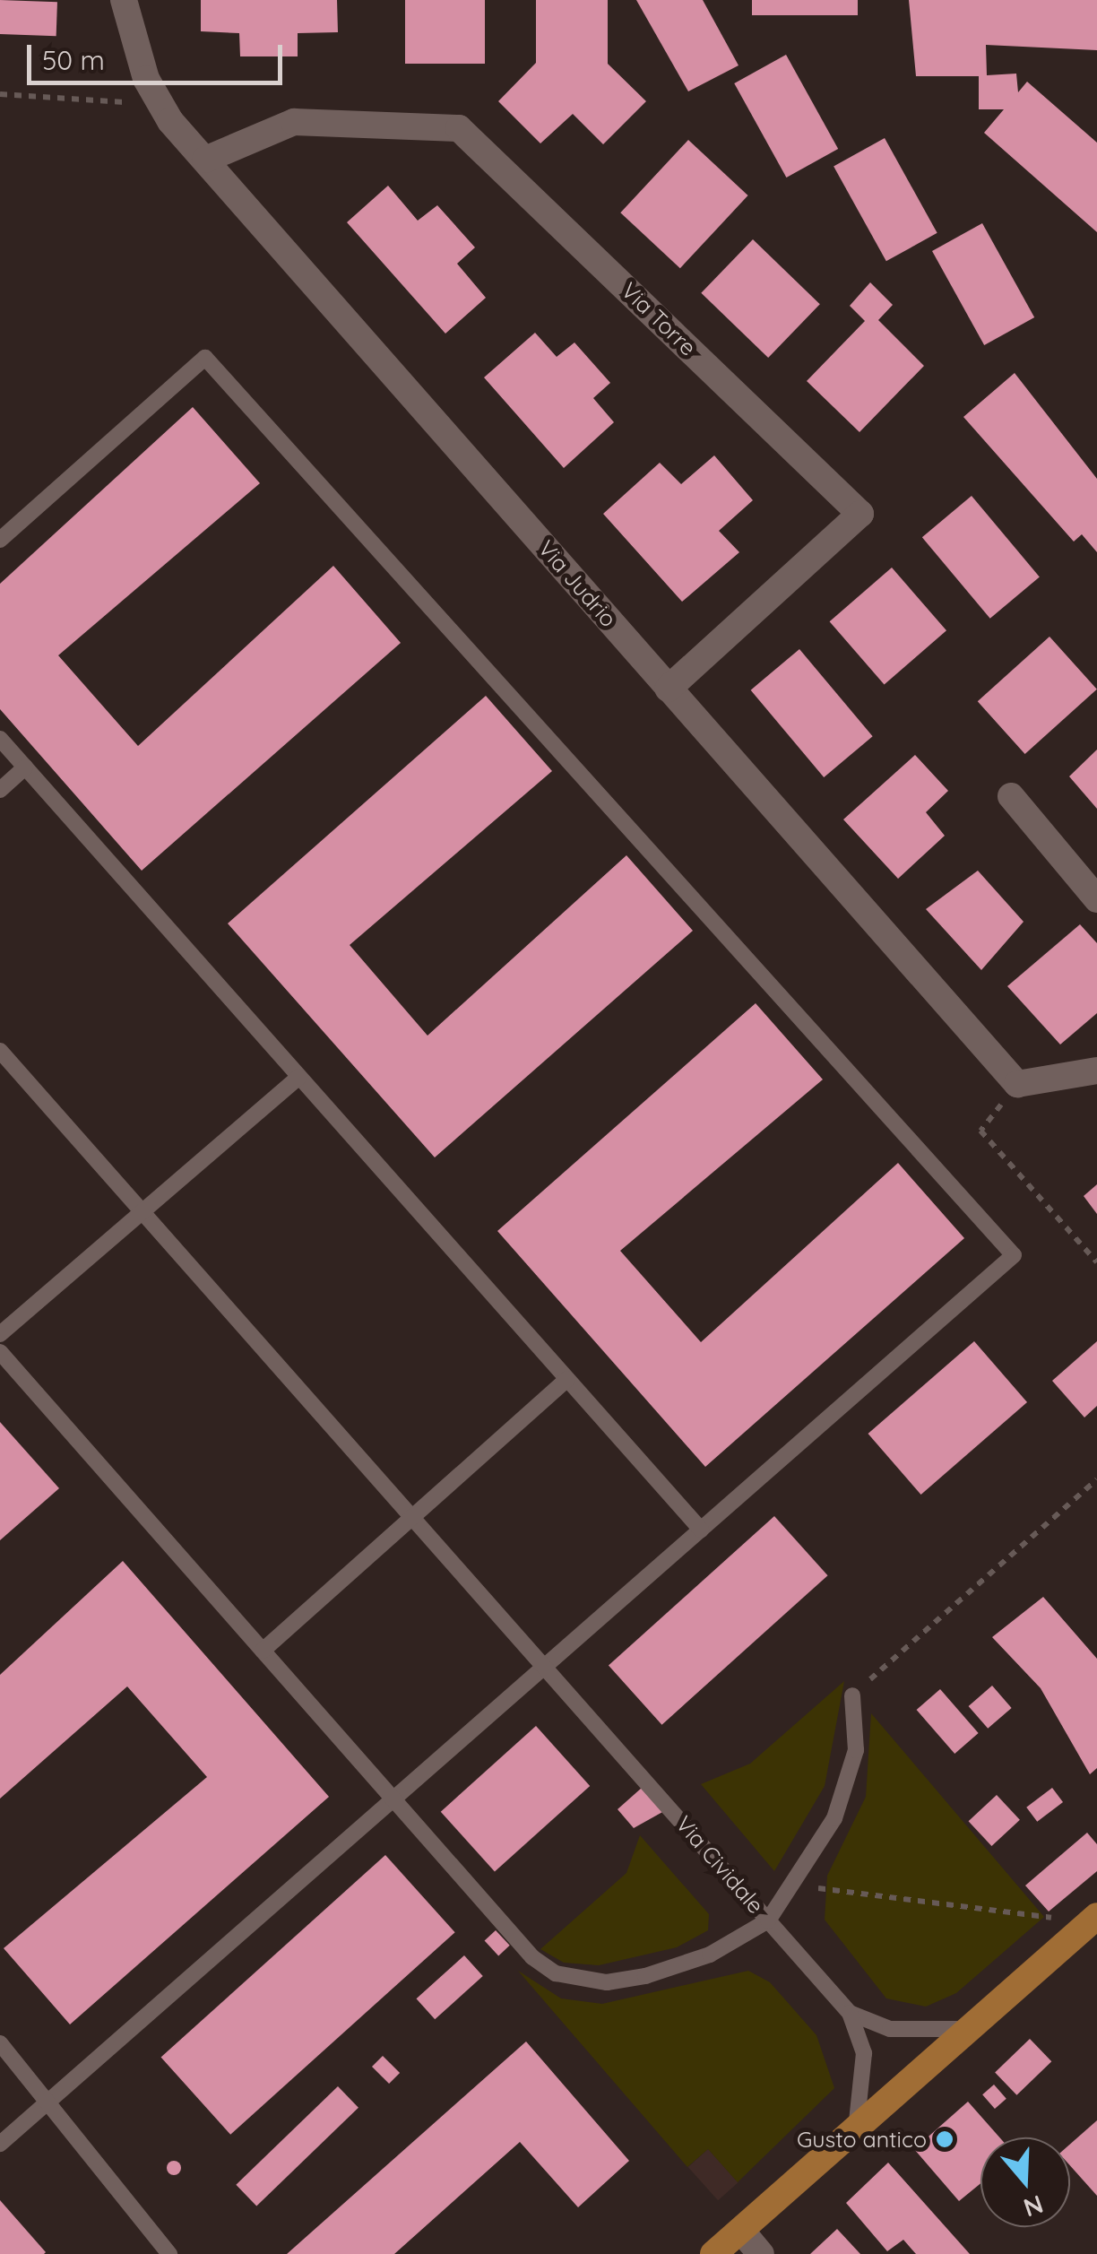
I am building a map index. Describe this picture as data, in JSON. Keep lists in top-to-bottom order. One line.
{"streets":{"street":["Via Torre","Via Judrio"],"lane":["Via Cividale"]},"crossings":[["Via Torre","Via Judrio"]],"places":["Gusto antico"],"scale_bar":"50 m","north":"bottom"}
